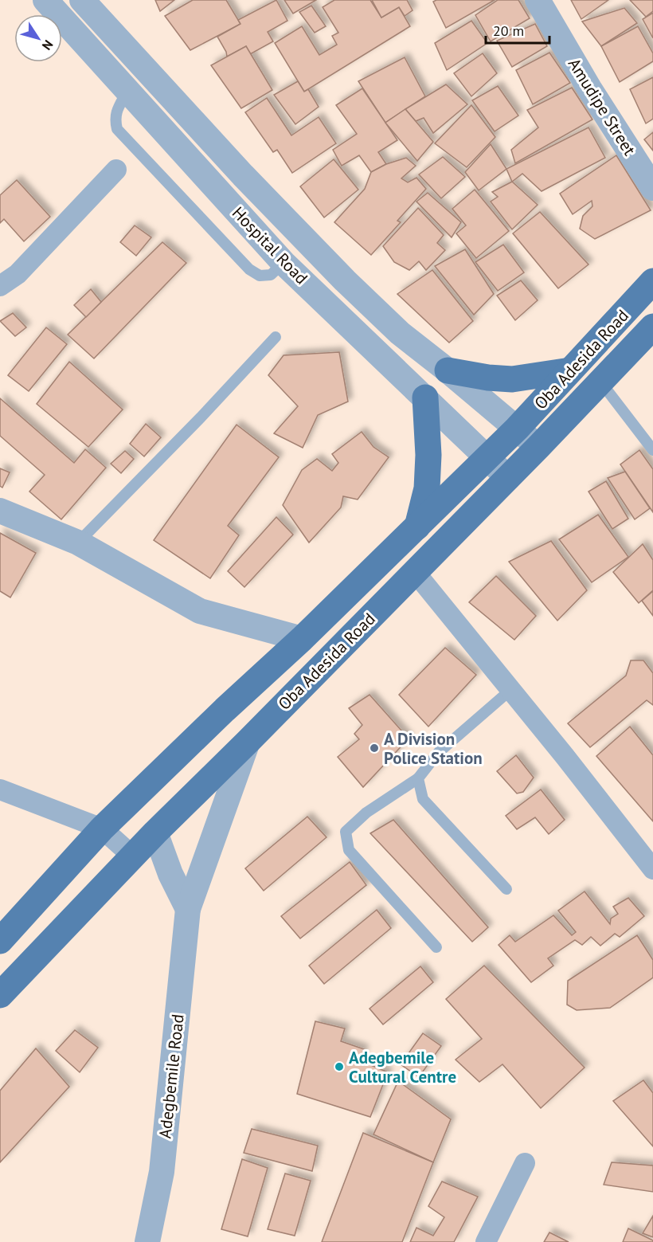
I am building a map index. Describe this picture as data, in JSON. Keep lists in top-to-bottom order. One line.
{"streets":{"main road":["Oba Adesida Road"],"street":["Amudipe Street","Hospital Road","Adegbemile Road"]},"crossings":[["Hospital Road","Oba Adesida Road"],["Oba Adesida Road","Adegbemile Road"]],"places":["A Division Police Station","Adegbemile Cultural Centre"],"scale_bar":"20 m","north":"bottom right"}
